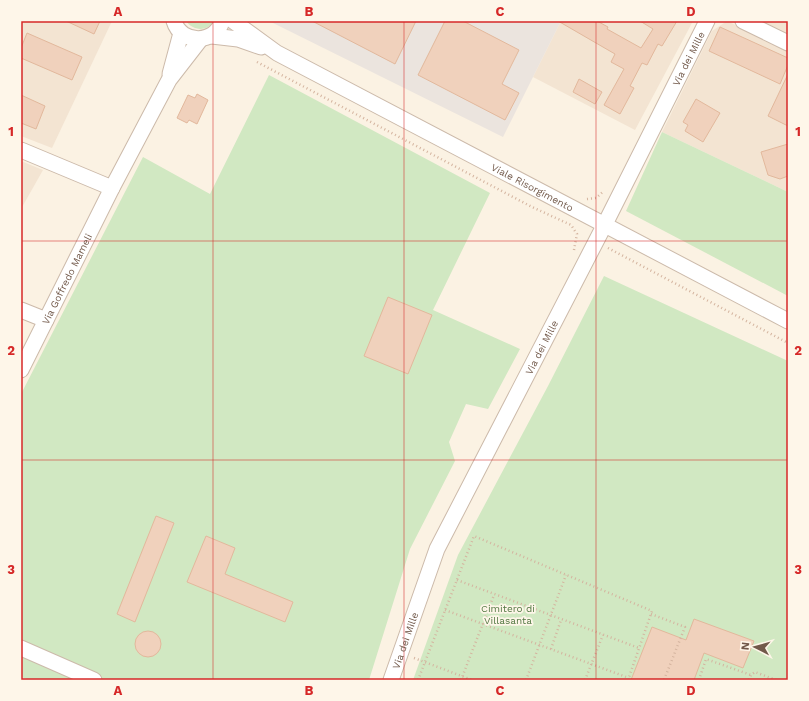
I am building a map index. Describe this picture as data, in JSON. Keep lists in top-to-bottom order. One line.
{"streets":{"street":["Via dei Mille","Viale Risorgimento","Via Goffredo Mameli"]},"crossings":[["Via dei Mille","Viale Risorgimento"],["Viale Risorgimento","Via Goffredo Mameli"]],"parks":["Cimitero di Villasanta"],"north":"left","grid":{"columns":["A","B","C","D"],"rows":["1","2","3"]}}
